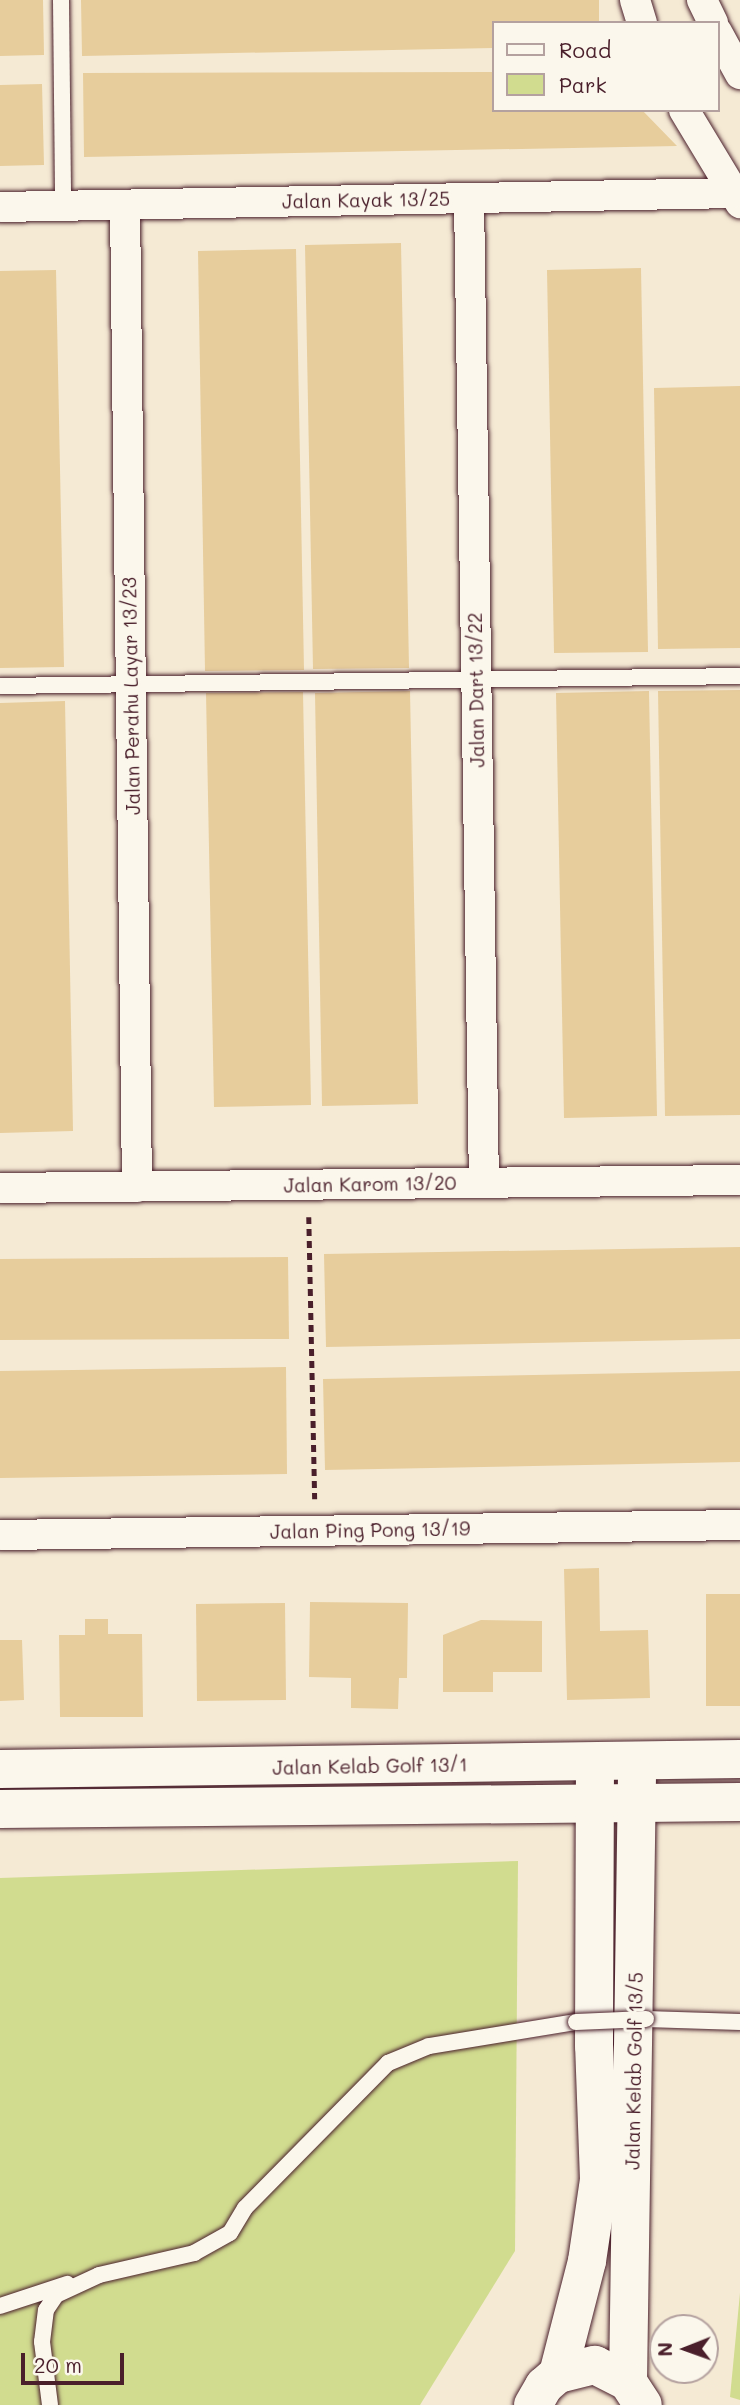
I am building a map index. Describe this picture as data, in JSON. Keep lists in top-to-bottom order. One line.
{"streets":{"street":["Jalan Kayak 13/25","Jalan Dart 13/22","Jalan Perahu Layar 13/23","Jalan Karom 13/20","Jalan Ping Pong 13/19","Jalan Kelab Golf 13/1","Jalan Kelab Golf 13/5"]},"crossings":[["Jalan Kayak 13/25","Jalan Dart 13/22"],["Jalan Kayak 13/25","Jalan Perahu Layar 13/23"],["Jalan Dart 13/22","Jalan Karom 13/20"],["Jalan Perahu Layar 13/23","Jalan Karom 13/20"],["Jalan Kelab Golf 13/1","Jalan Kelab Golf 13/5"]],"legend":["Road","Park"],"scale_bar":"20 m","north":"left"}
